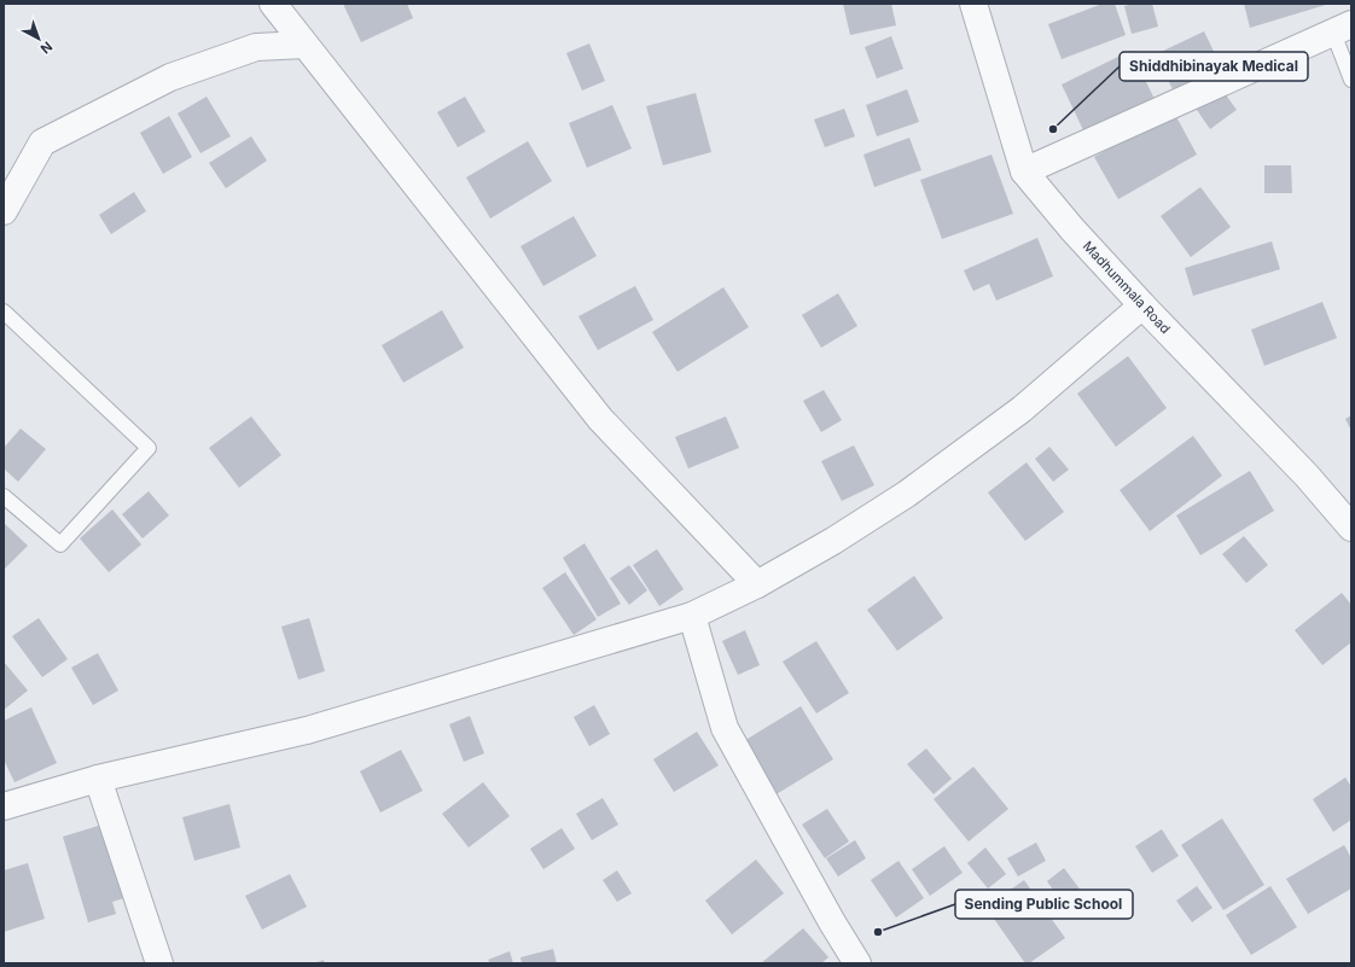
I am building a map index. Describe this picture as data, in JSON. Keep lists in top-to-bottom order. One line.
{"streets":{"street":["Madhummala Road"]},"places":["Shiddhibinayak Medical","Sending Public School"],"north":"bottom right"}
